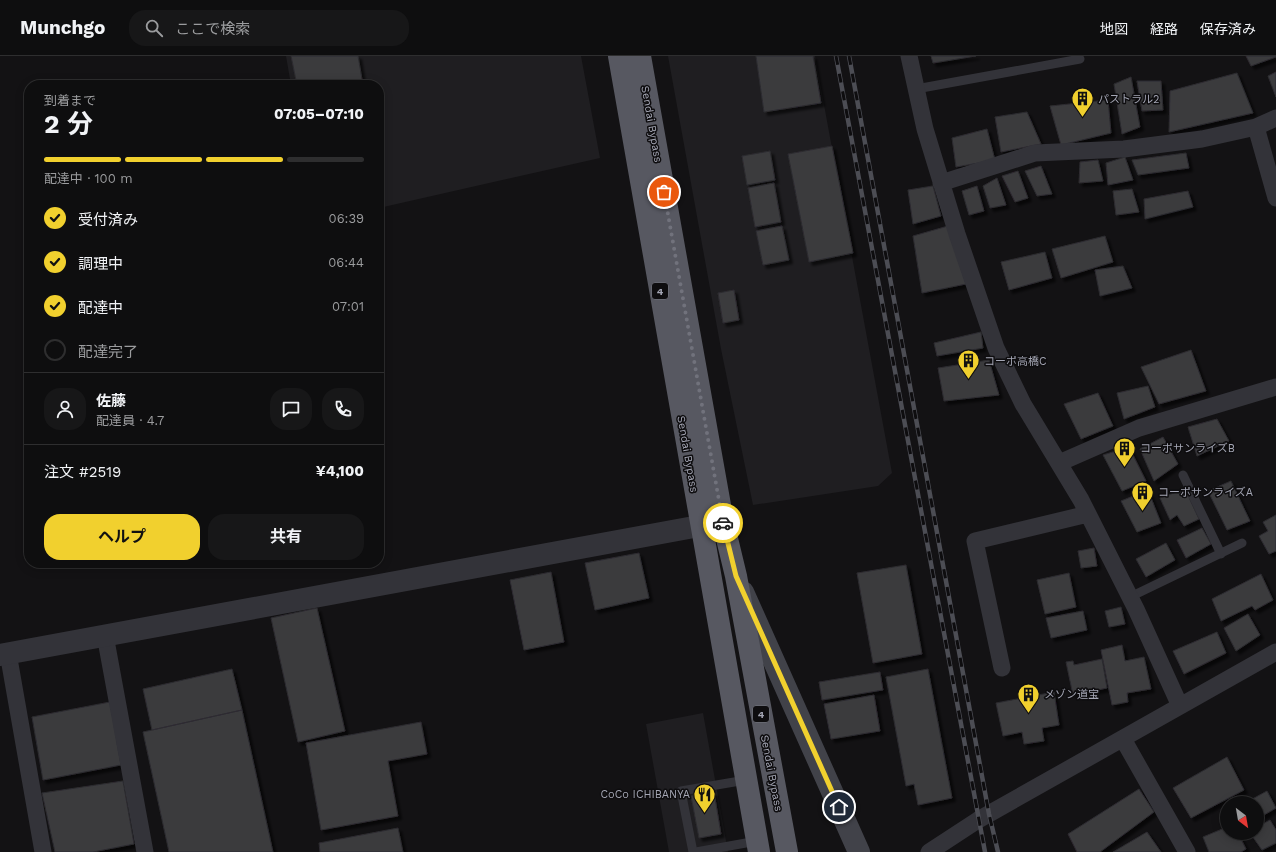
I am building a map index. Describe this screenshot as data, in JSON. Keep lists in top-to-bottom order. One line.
{"streets":{"highway":["Sendai Bypass","4"]},"places":{"building":["パストラル2","コーポ高橋C","コーポサンライズB","コーポサンライズA","メゾン道宝"],"restaurant":["CoCo ICHIBANYA"]},"north":"bottom right","page":{"header":"Munchgo","search":"ここで検索","nav":["地図","経路","保存済み"],"heading":["2 分","到着まで","07:05–07:10"],"panel":["佐藤","配達員 · 4.7","注文 #2519","¥4,100"],"bar":"配達中 · 100 m","list":[["受付済み","06:39"],["調理中","06:44"],["配達中","07:01"],"配達完了"],"buttons":["ヘルプ","共有"]}}
